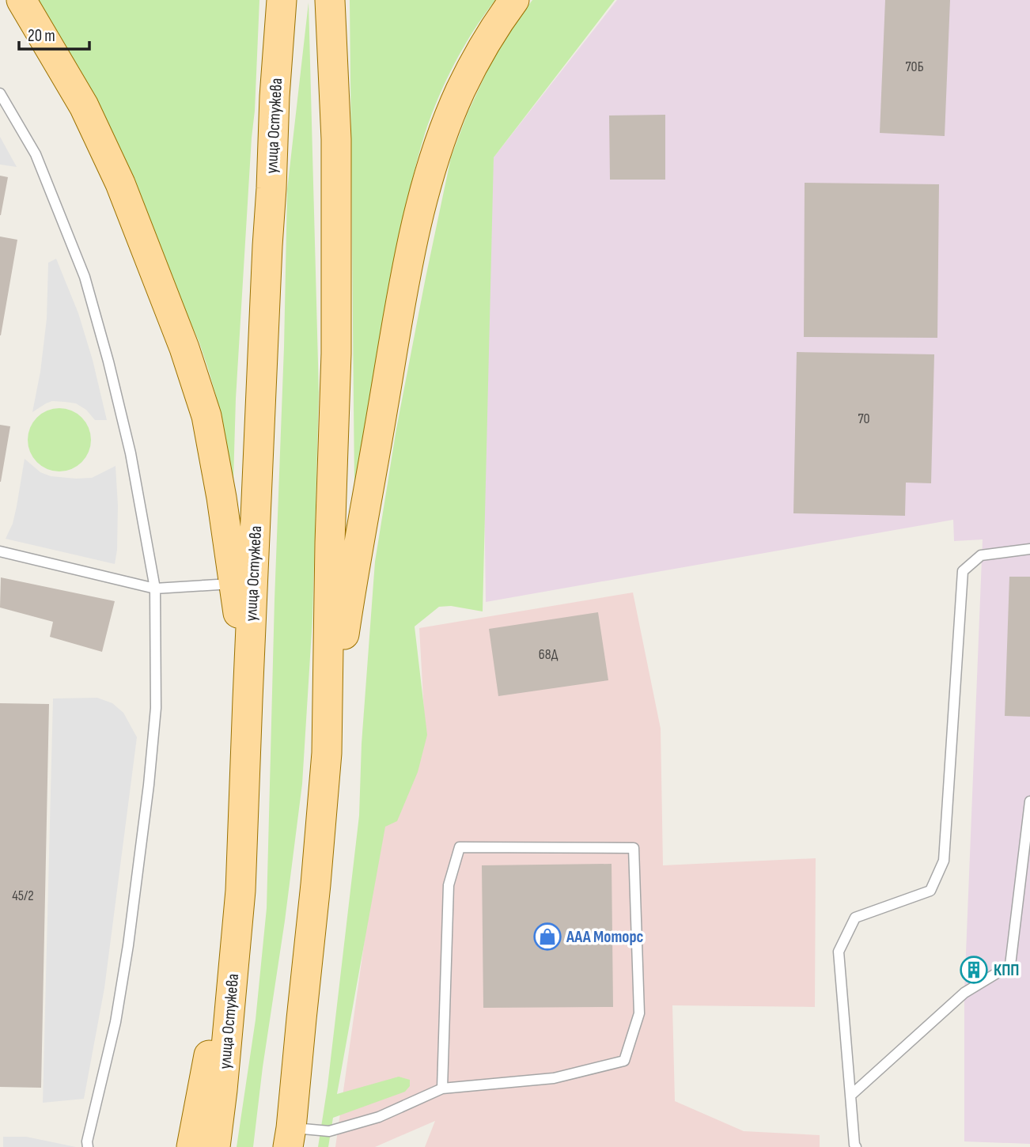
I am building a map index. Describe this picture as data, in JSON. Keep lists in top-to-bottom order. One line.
{"streets":{"main road":["улица Остужева"]},"places":{"shop":["ААА Моторс"],"building":["КПП"]},"house_numbers":["70Б","70","68Д","45/2"],"scale_bar":"20 m"}
